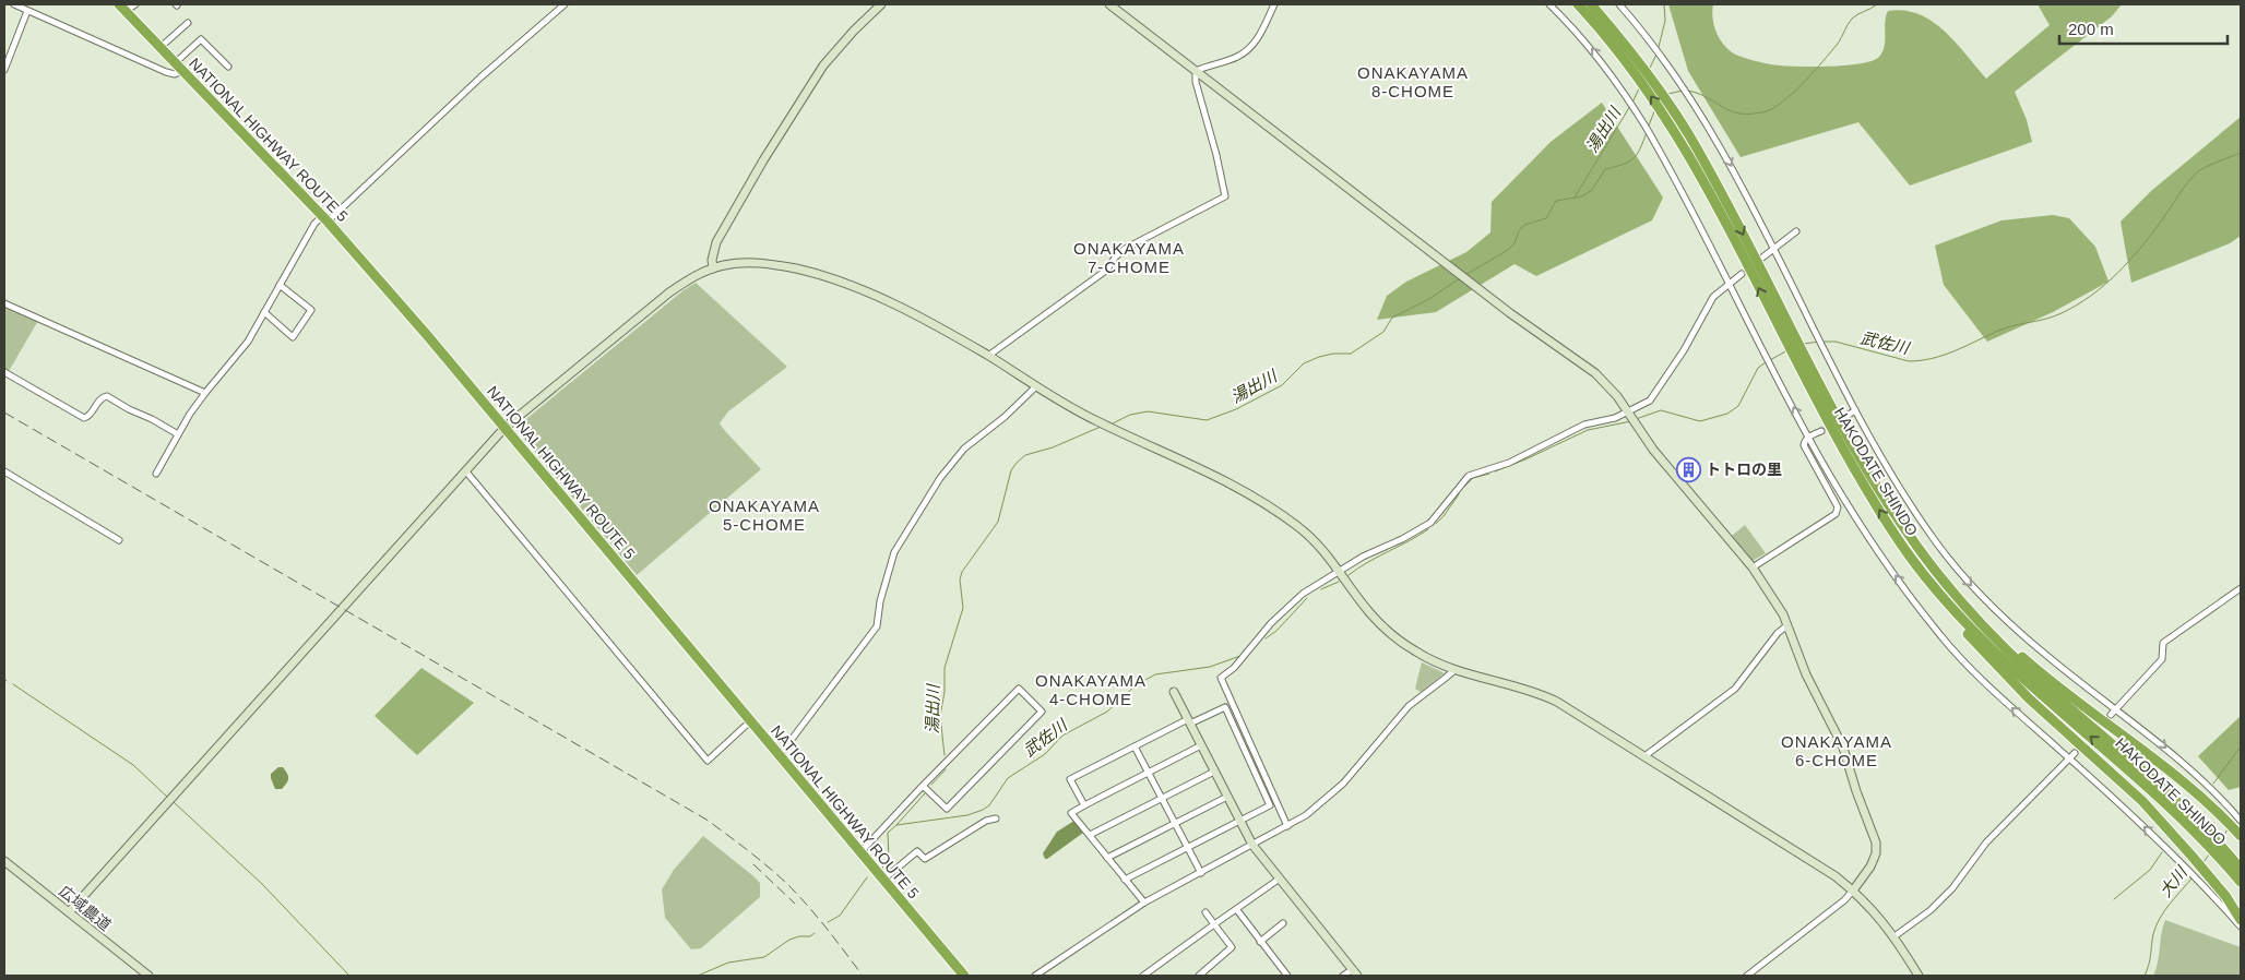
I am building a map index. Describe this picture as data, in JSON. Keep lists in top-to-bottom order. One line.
{"streets":{"highway":["NATIONAL HIGHWAY ROUTE 5","HAKODATE SHINDO"],"street":["広域農道"]},"districts":["ONAKAYAMA 8-CHOME","ONAKAYAMA 7-CHOME","ONAKAYAMA 5-CHOME","ONAKAYAMA 4-CHOME","ONAKAYAMA 6-CHOME"],"water":["湯出川","武佐川","大川"],"places":{"building":["トトロの里"]},"scale_bar":"200 m"}
